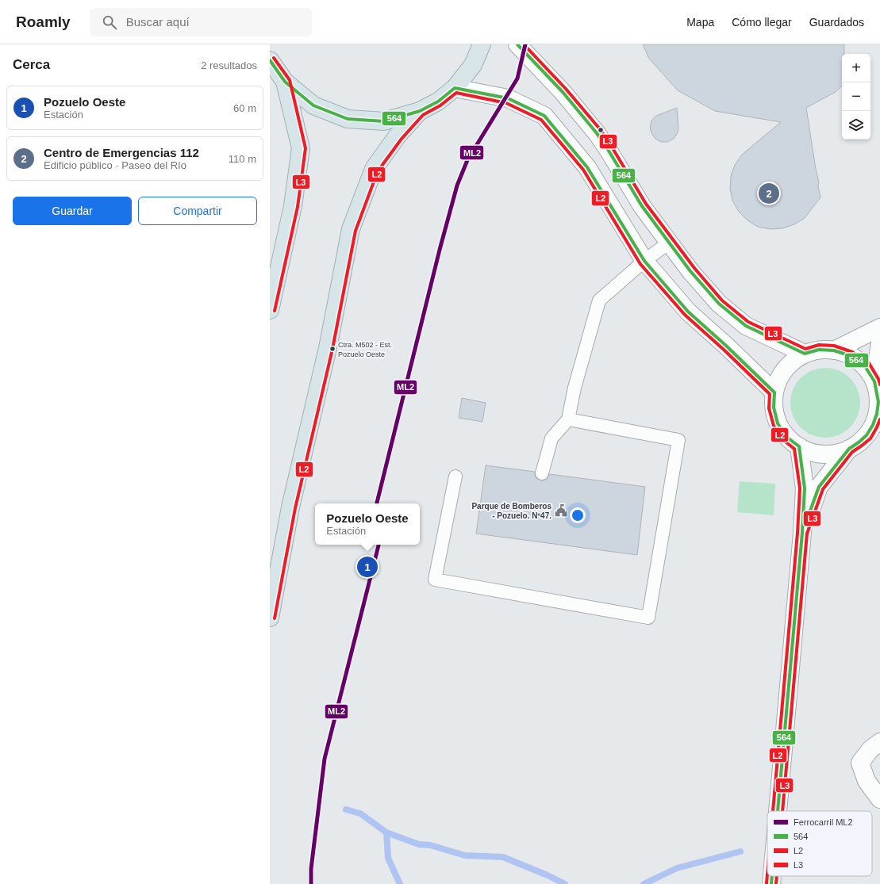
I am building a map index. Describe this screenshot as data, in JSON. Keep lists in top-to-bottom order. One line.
{"places":{"other":["Ctra. M502 - Est. Pozuelo Oeste"],"public building":["Parque de Bomberos - Pozuelo. Nº47."]},"lines":["rail line ML2","transit line 564","transit line L3","transit line L2"],"legend":["Ferrocarril ML2","564","L2","L3"],"page":{"header":"Roamly","search":"Buscar aquí","nav":["Mapa","Cómo llegar","Guardados"],"heading":["Cerca","2 resultados"],"map_buttons":["+","−"],"list":[{"mark":"1","name":"Pozuelo Oeste","note":"Estación","value":"60 m"},{"mark":"2","name":"Centro de Emergencias 112","note":"Edificio público · Paseo del Río","value":"110 m"}],"pins":["2","1"],"buttons":["Guardar","Compartir"],"popup":["Pozuelo Oeste","Estación"]}}
